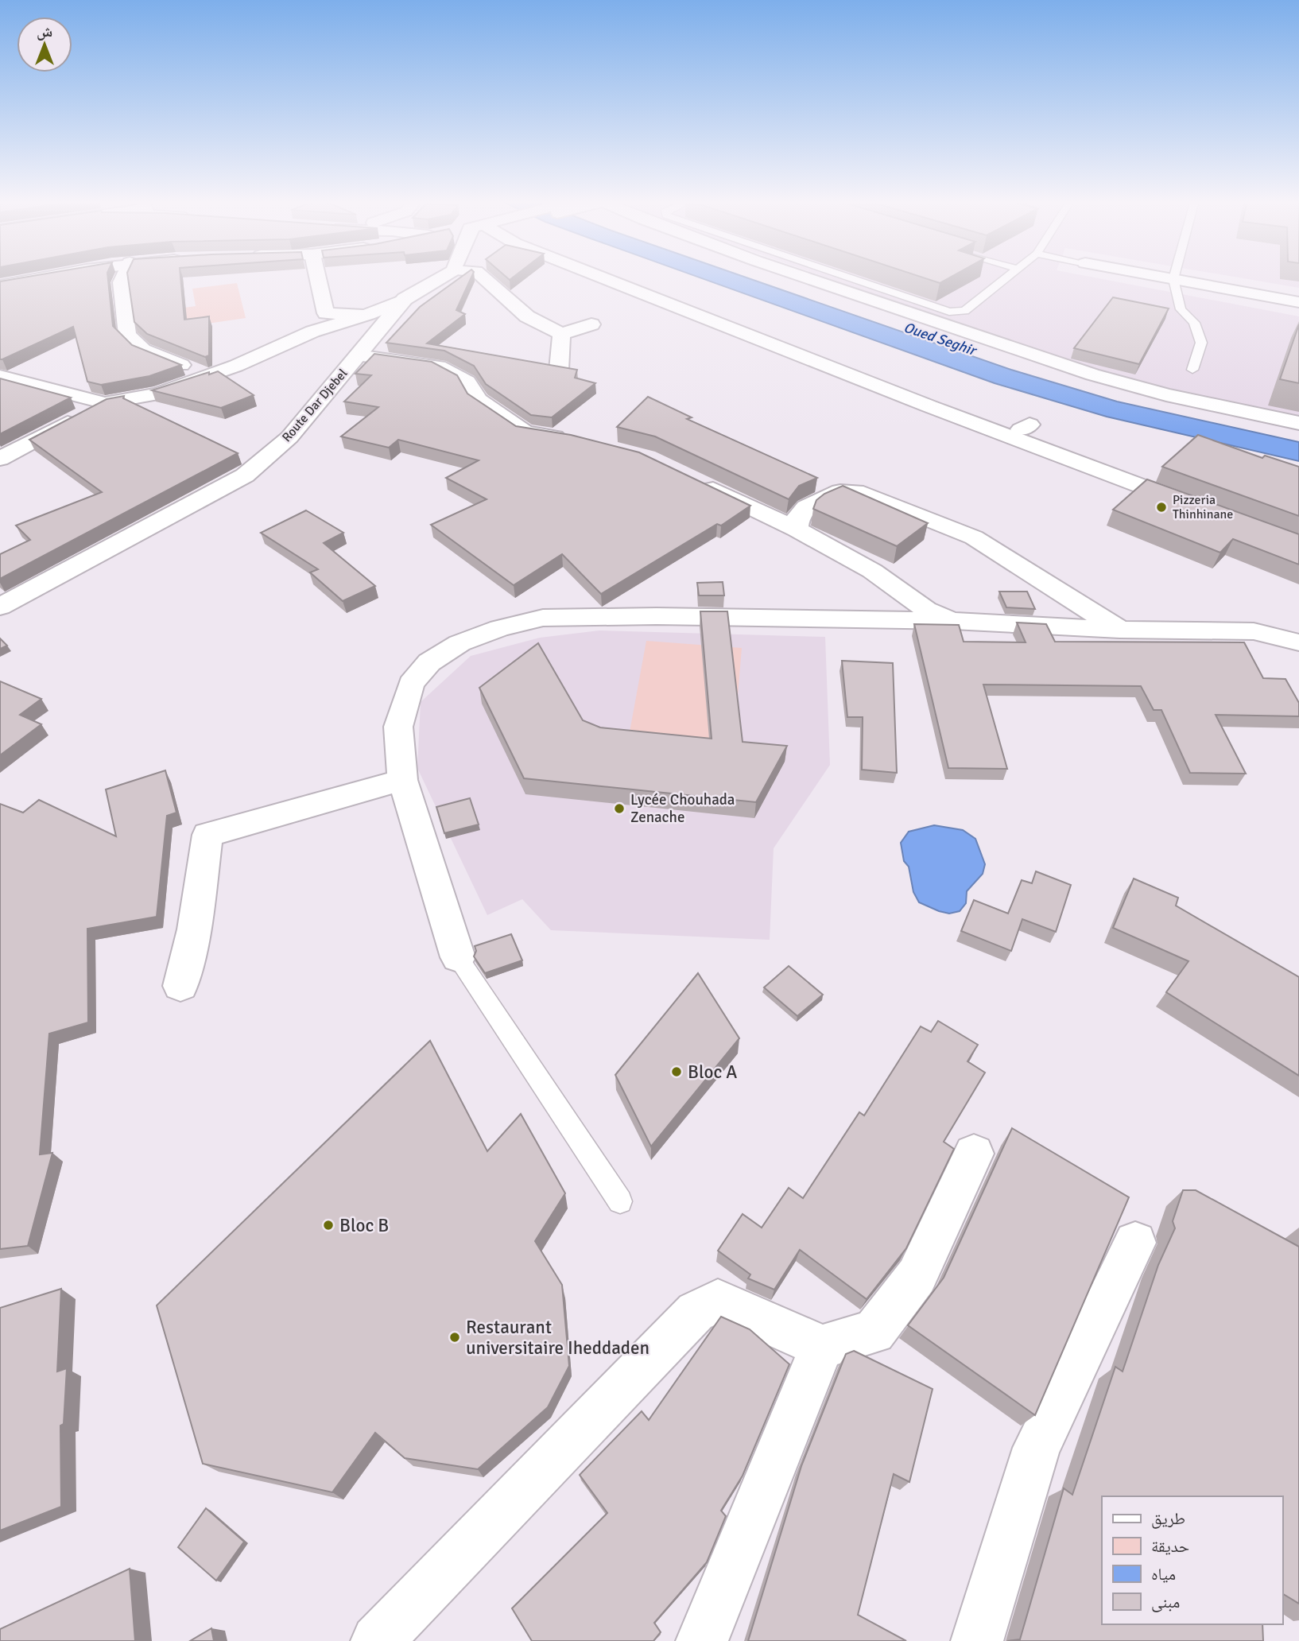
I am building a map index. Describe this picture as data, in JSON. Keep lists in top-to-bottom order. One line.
{"streets":{"street":["Route Dar Djebel"]},"water":["Oued Seghir"],"places":["Pizzeria Thinhinane","Lycée Chouhada Zenache","Bloc A","Bloc B","Restaurant universitaire Iheddaden"],"legend":["طريق","حديقة","مياه","مبنى"],"north":"top"}
